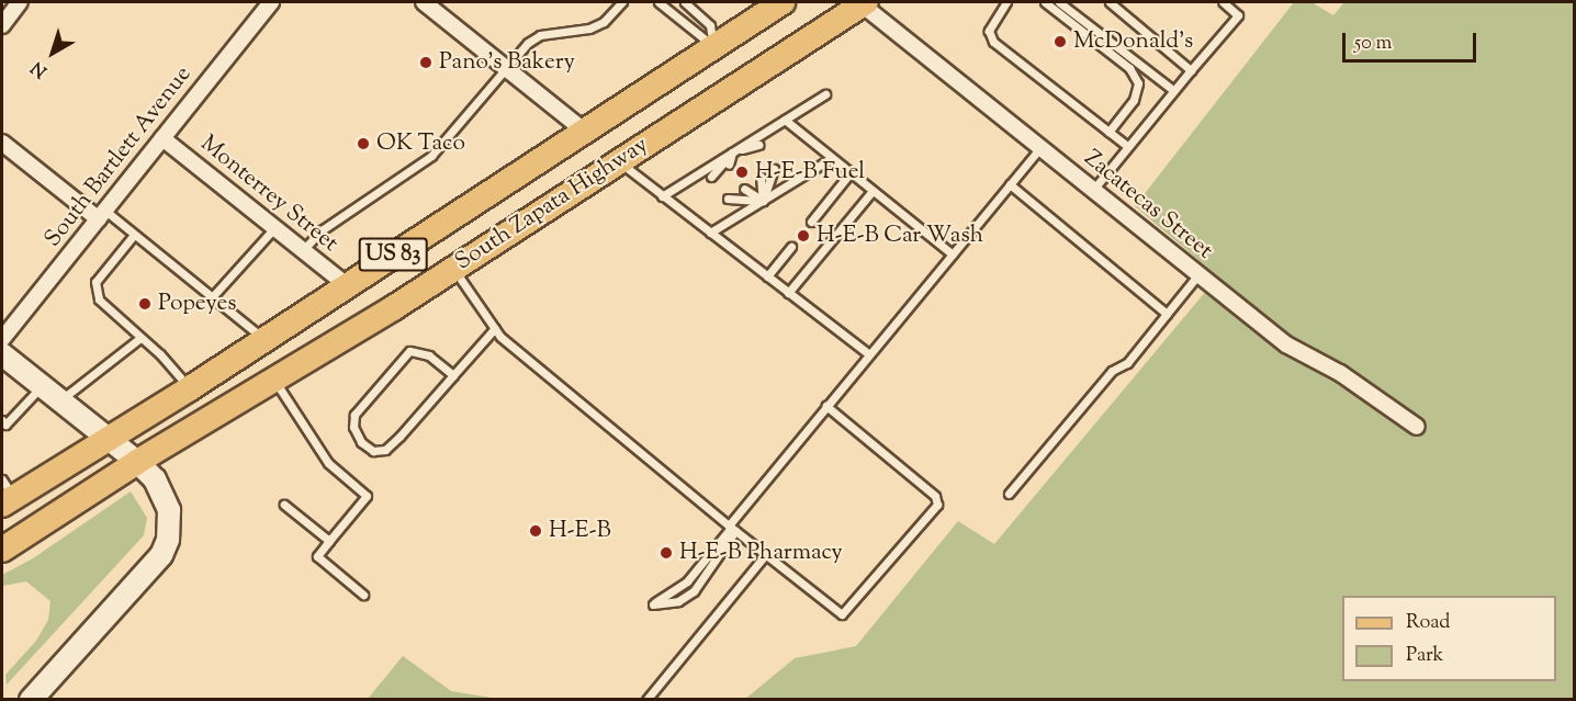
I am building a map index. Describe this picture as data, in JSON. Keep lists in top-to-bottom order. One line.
{"streets":{"main road":["South Zapata Highway","US 83"],"street":["South Bartlett Avenue","Monterrey Street","Zacatecas Street"]},"crossings":[["South Bartlett Avenue","Monterrey Street"],["Monterrey Street","South Zapata Highway"],["South Zapata Highway","Zacatecas Street"]],"places":["McDonald's","Pano's Bakery","OK Taco","H-E-B Fuel","H-E-B Car Wash","Popeyes","H-E-B","H-E-B Pharmacy"],"legend":["Road","Park"],"scale_bar":"50 m","north":"bottom left"}
